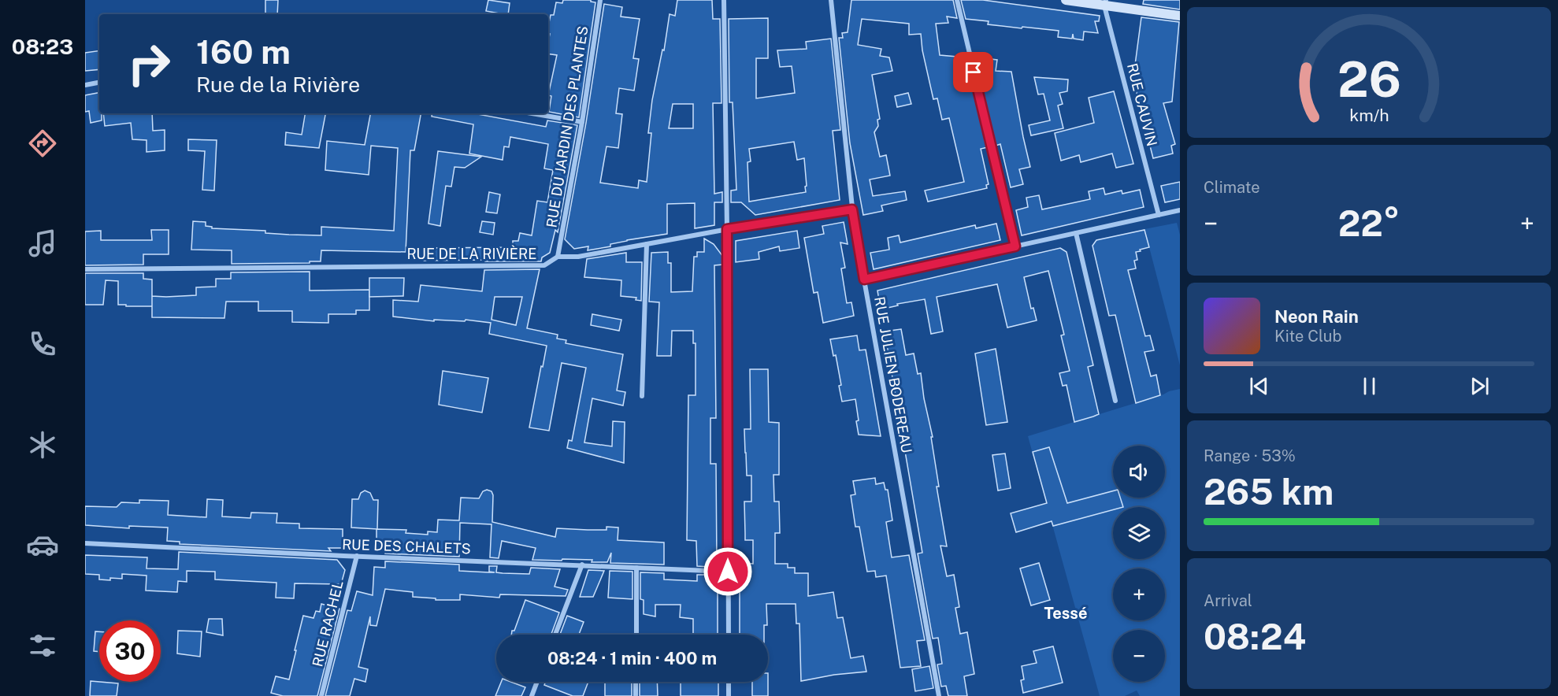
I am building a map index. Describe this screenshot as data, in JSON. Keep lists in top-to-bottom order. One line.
{"streets":{"street":["RUE CAUVIN","RUE DU JARDIN DES PLANTES","RUE DE LA RIVIÈRE","RUE JULIEN BODEREAU","RUE DES CHALETS","RUE RACHEL"]},"crossings":[["RUE DU JARDIN DES PLANTES","RUE DE LA RIVIÈRE"],["RUE DE LA RIVIÈRE","RUE JULIEN BODEREAU"],["RUE DES CHALETS","RUE RACHEL"]],"districts":["Tessé"],"page":{"tabs":"08:23","turn":["160 m","Rue de la Rivière"],"tile":["Climate",["Range · 53%","265 km"],["Arrival","08:24"]],"heat":["−","22°","+"],"song":["Neon Rain","Kite Club"],"map_buttons":["+","−"],"limit":"30","trip":"08:24 · 1 min · 400 m","gauge":["26","km/h"]}}
